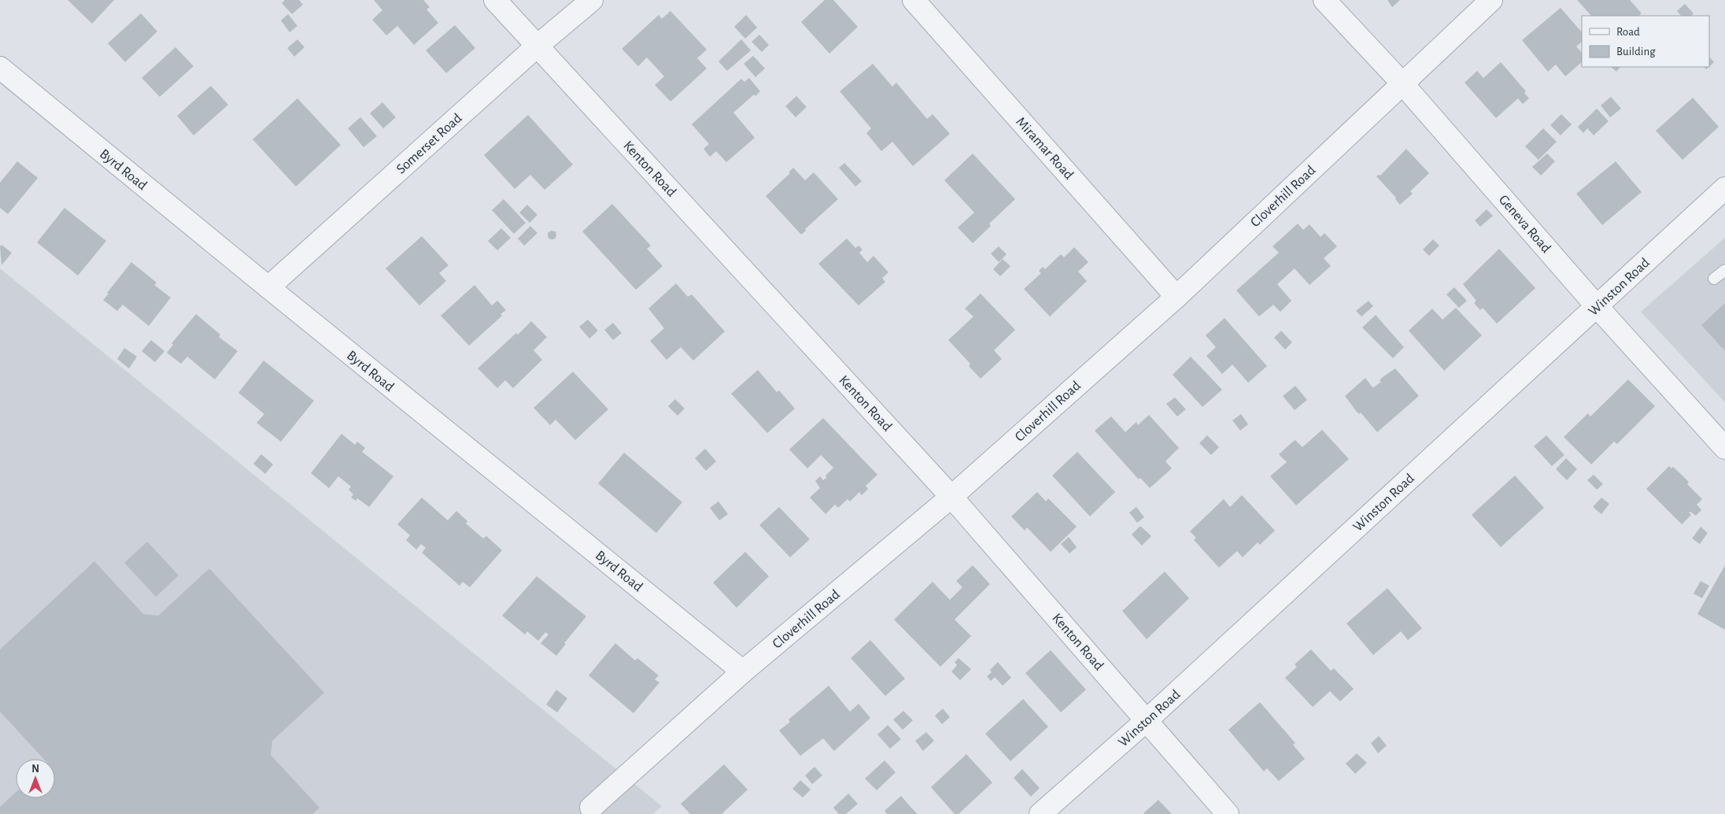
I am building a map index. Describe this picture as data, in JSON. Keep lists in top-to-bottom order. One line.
{"streets":{"street":["Somerset Road","Miramar Road","Kenton Road","Byrd Road","Cloverhill Road","Geneva Road","Winston Road"]},"crossings":[["Somerset Road","Kenton Road"],["Somerset Road","Byrd Road"],["Miramar Road","Cloverhill Road"],["Kenton Road","Cloverhill Road"],["Kenton Road","Winston Road"],["Byrd Road","Cloverhill Road"],["Cloverhill Road","Geneva Road"],["Geneva Road","Winston Road"]],"legend":["Road","Building"],"north":"top"}
